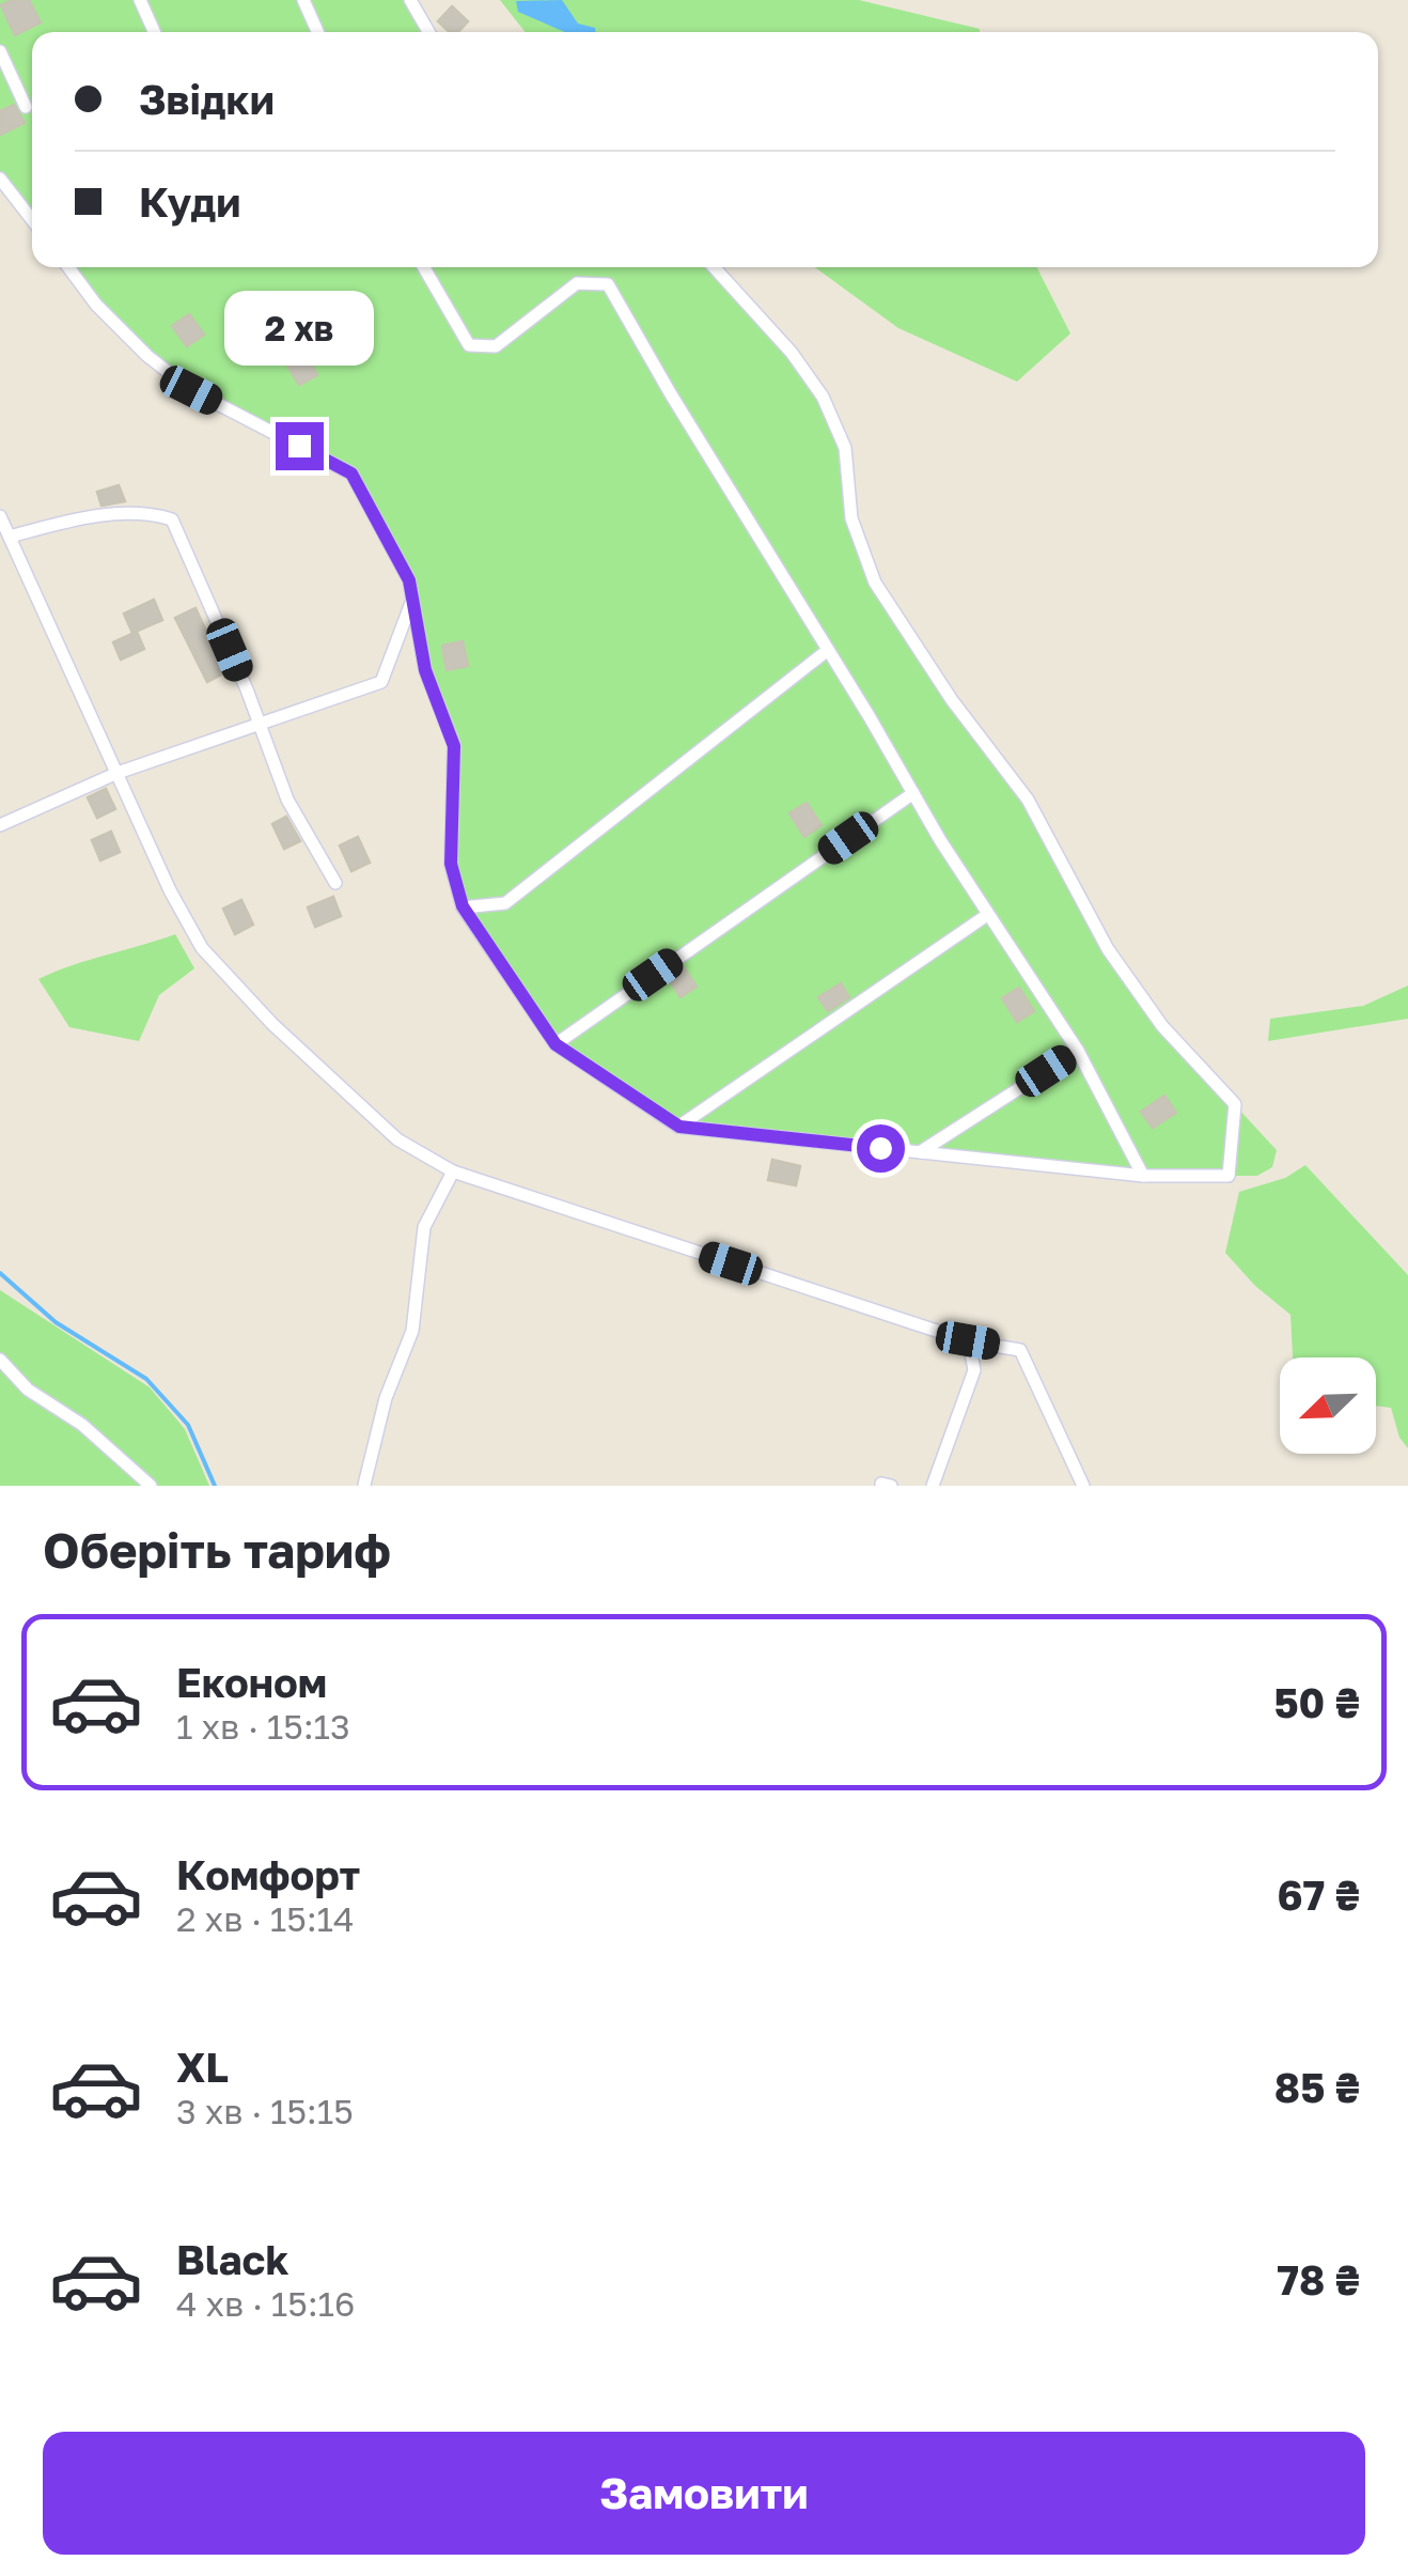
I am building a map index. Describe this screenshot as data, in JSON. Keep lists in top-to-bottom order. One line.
{"north":"bottom left","page":{"banner":["Звідки","Куди"],"bubble":"2 хв","heading":"Оберіть тариф","list":[{"name":"Економ","note":"1 хв · 15:13","value":"50 ₴"},{"name":"Комфорт","note":"2 хв · 15:14","value":"67 ₴"},{"name":"XL","note":"3 хв · 15:15","value":"85 ₴"},{"name":"Black","note":"4 хв · 15:16","value":"78 ₴"}],"buttons":"Замовити"}}
